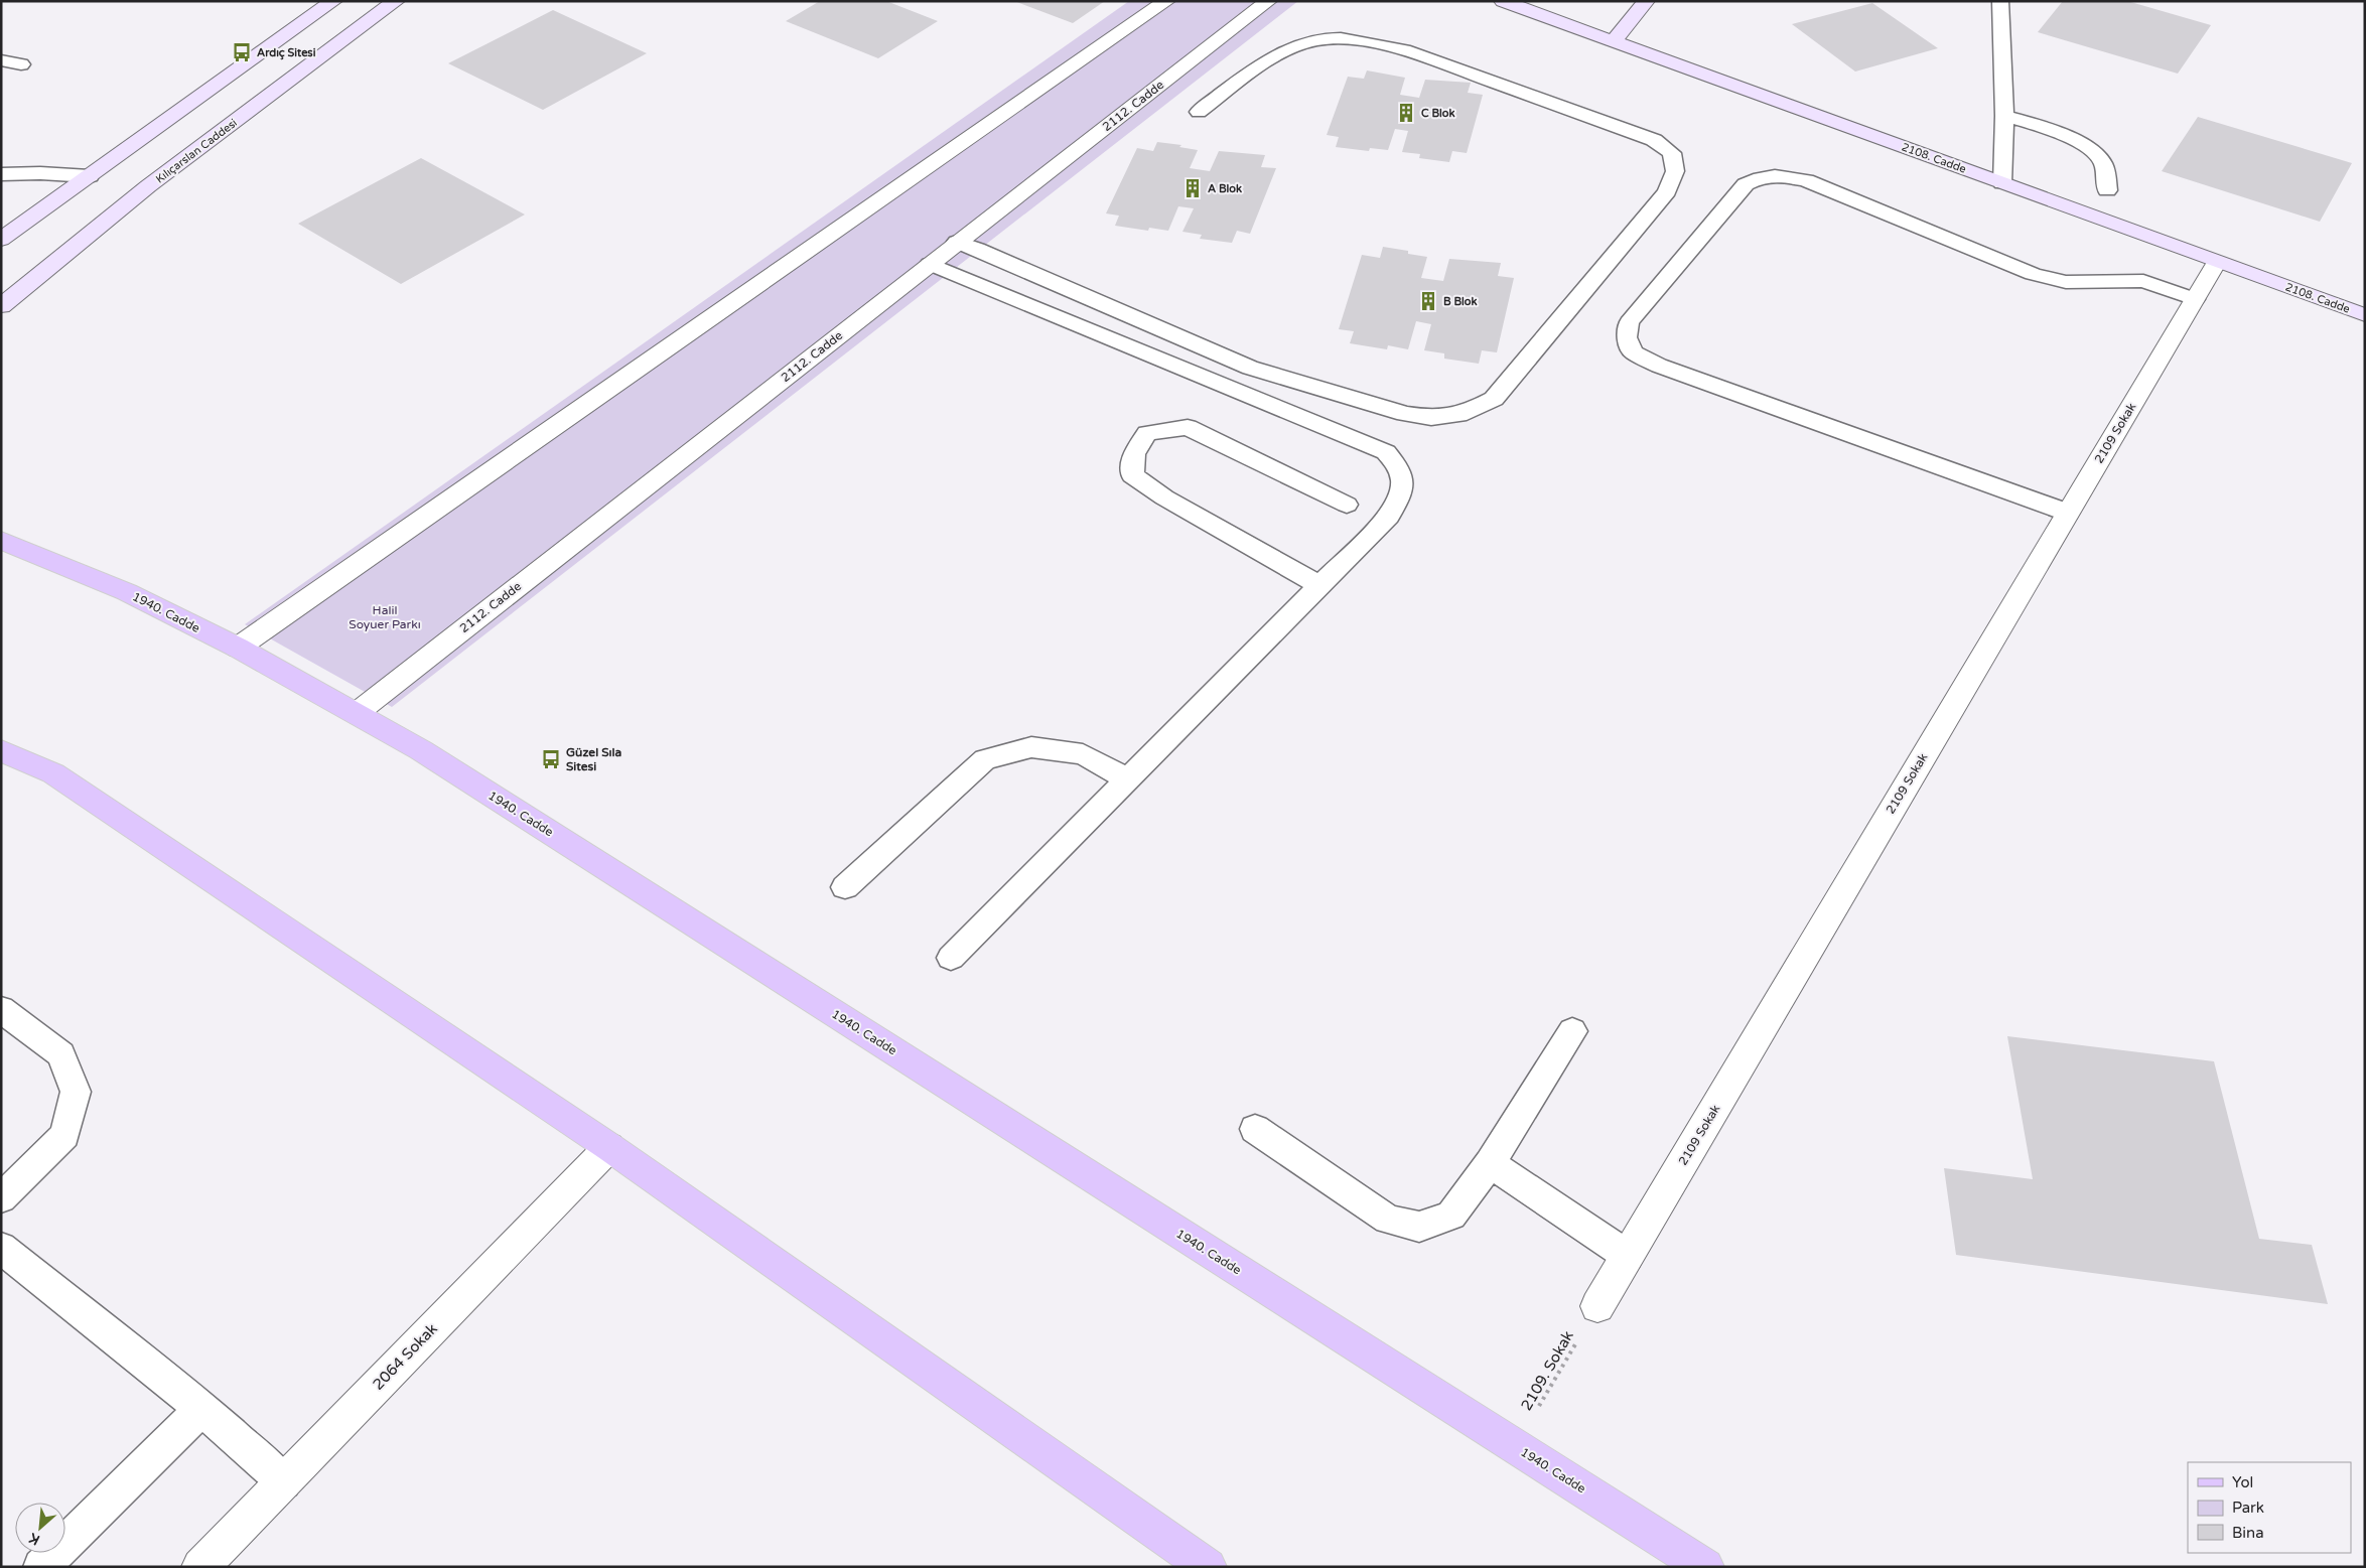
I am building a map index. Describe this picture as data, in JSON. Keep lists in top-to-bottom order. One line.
{"streets":{"main road":["Kılıçarslan Caddesi","2108. Cadde","1940. Cadde"],"street":["2112. Cadde","2109 Sokak","2064 Sokak"],"path":["2109. Sokak"]},"crossings":[["2112. Cadde","1940. Cadde"],["2108. Cadde","2109 Sokak"],["2109 Sokak","2109. Sokak"],["1940. Cadde","2109. Sokak"]],"parks":["Halil Soyuer Parkı"],"places":{"bus stop":["Ardıç Sitesi","Güzel Sıla Sitesi"],"building":["C Blok","A Blok","B Blok"]},"legend":["Yol","Park","Bina"],"north":"bottom left"}
